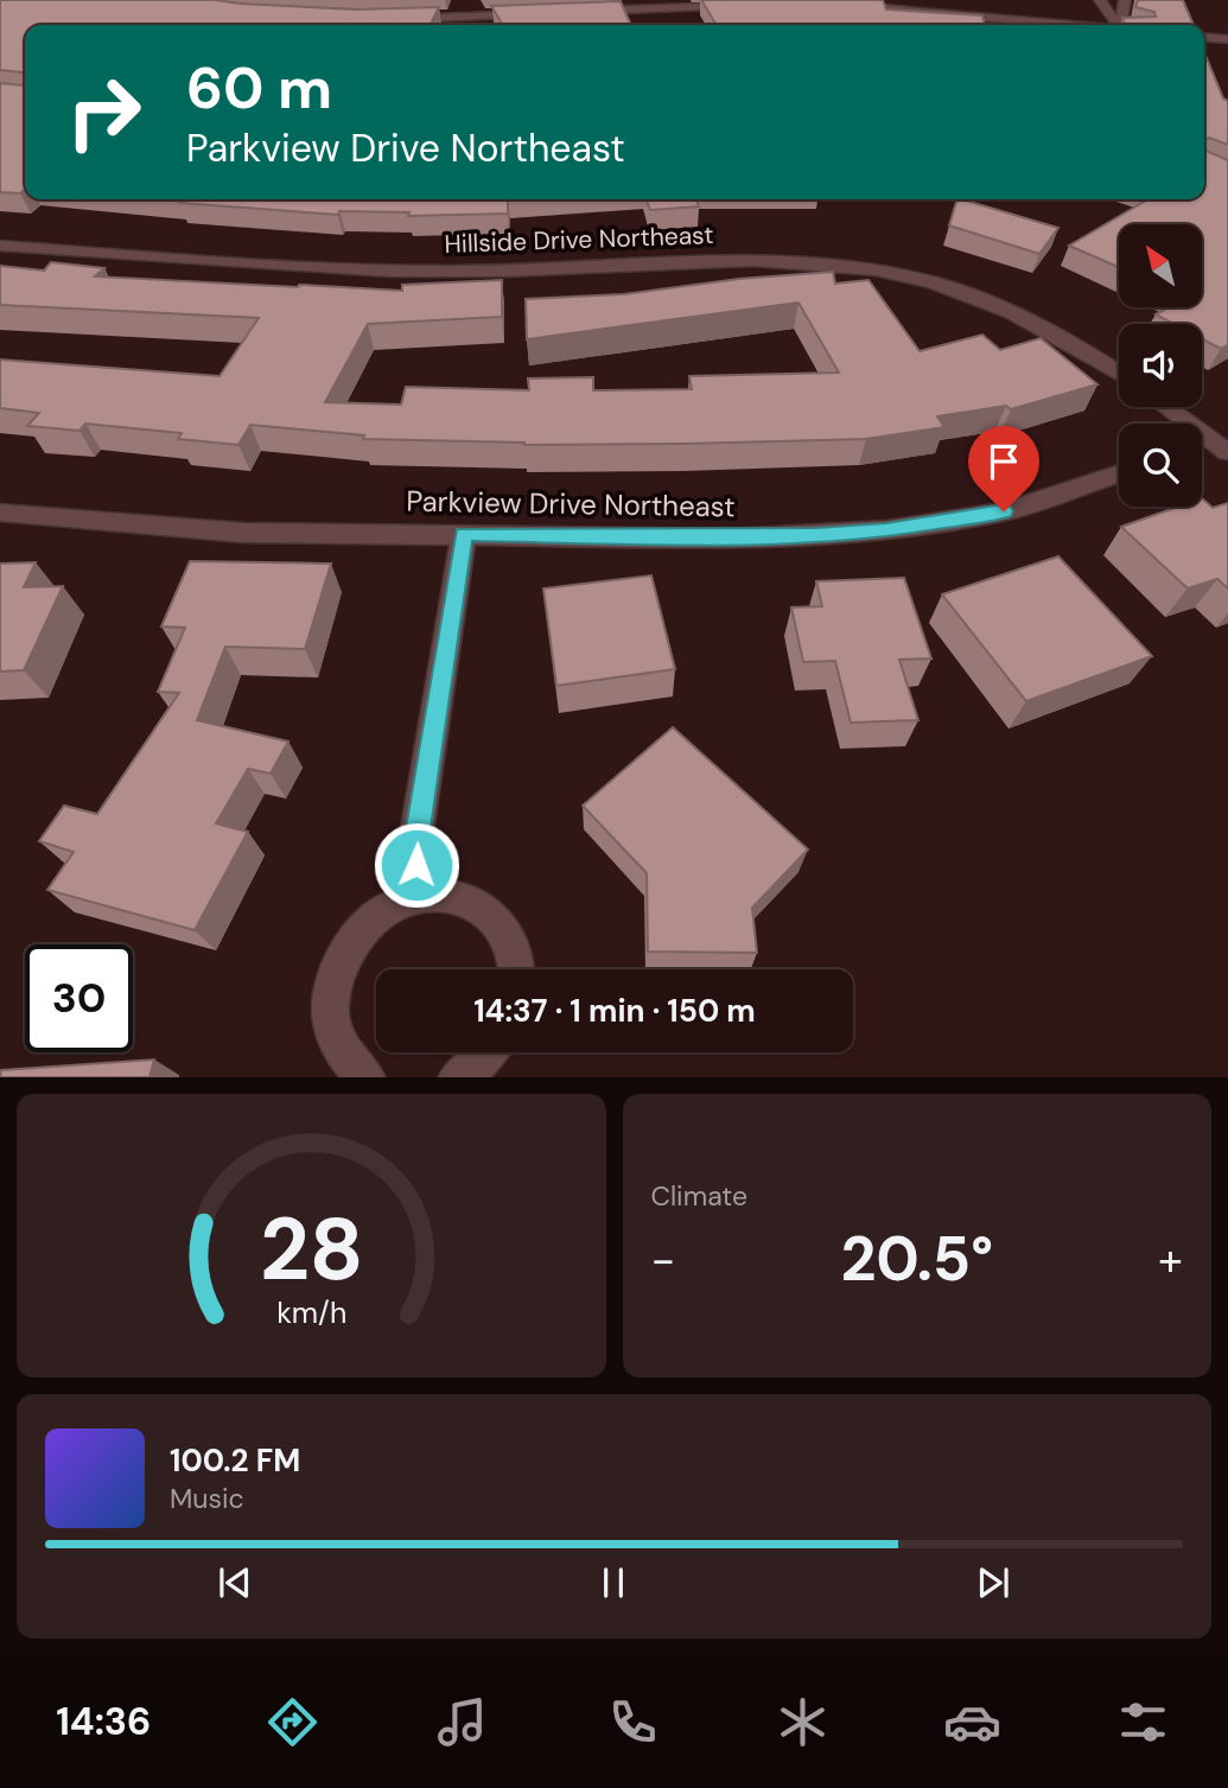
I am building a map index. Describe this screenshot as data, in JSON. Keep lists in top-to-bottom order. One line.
{"streets":{"street":["Hillside Drive Northeast","Parkview Drive Northeast"]},"north":"top left","page":{"turn":["60 m","Parkview Drive Northeast"],"limit":"30","trip":"14:37 · 1 min · 150 m","tile":"Climate","heat":["−","20.5°","+"],"song":["100.2 FM","Music"],"tabs":"14:36","gauge":["28","km/h"]}}
